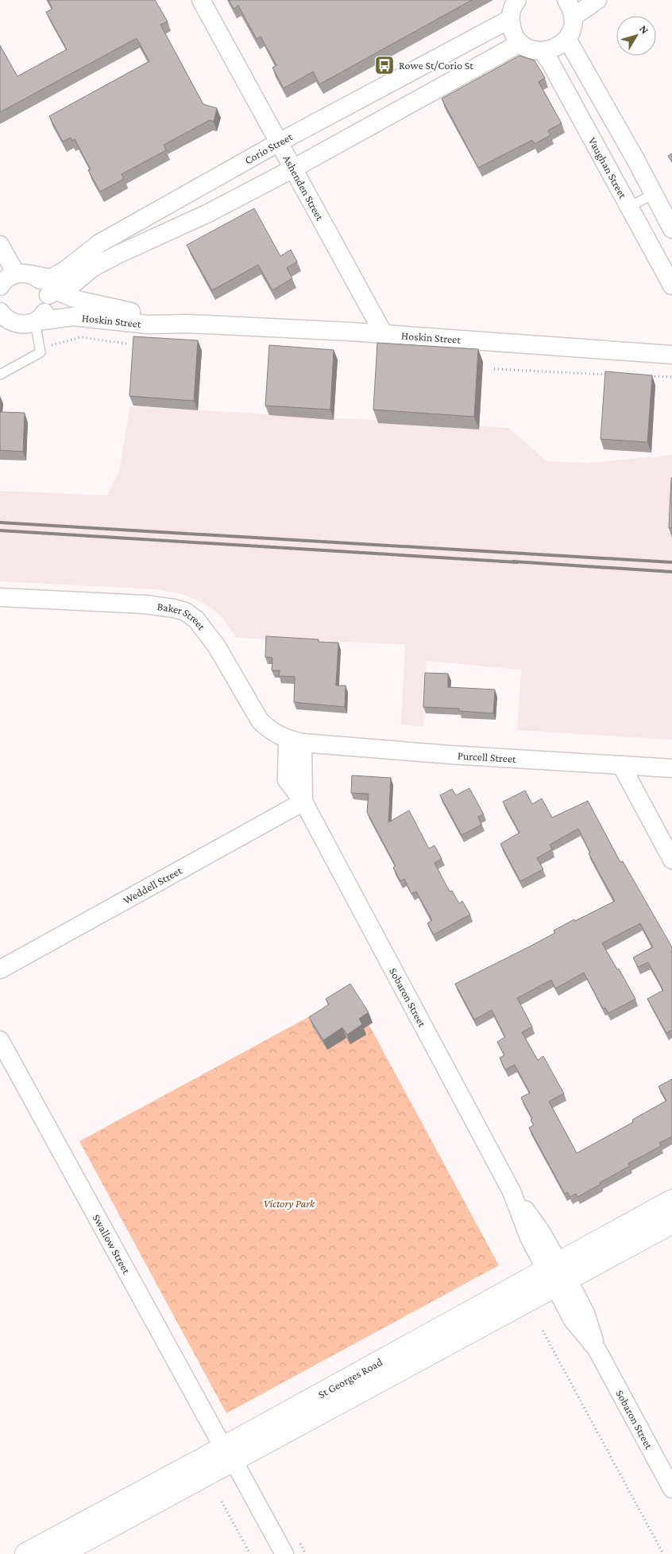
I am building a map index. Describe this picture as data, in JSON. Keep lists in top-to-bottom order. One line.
{"streets":{"street":["Corio Street","Vaughan Street","Ashenden Street","Hoskin Street","Baker Street","Purcell Street","Weddell Street","Sobaron Street","Swallow Street","St Georges Road"]},"crossings":[["Corio Street","Ashenden Street"],["Corio Street","Hoskin Street"],["Ashenden Street","Hoskin Street"],["Baker Street","Purcell Street"],["Baker Street","Sobaron Street"],["Purcell Street","Sobaron Street"],["Weddell Street","Sobaron Street"],["Sobaron Street","St Georges Road"],["Swallow Street","St Georges Road"]],"parks":["Victory Park"],"places":{"bus stop":["Rowe St/Corio St"]},"north":"top right"}
